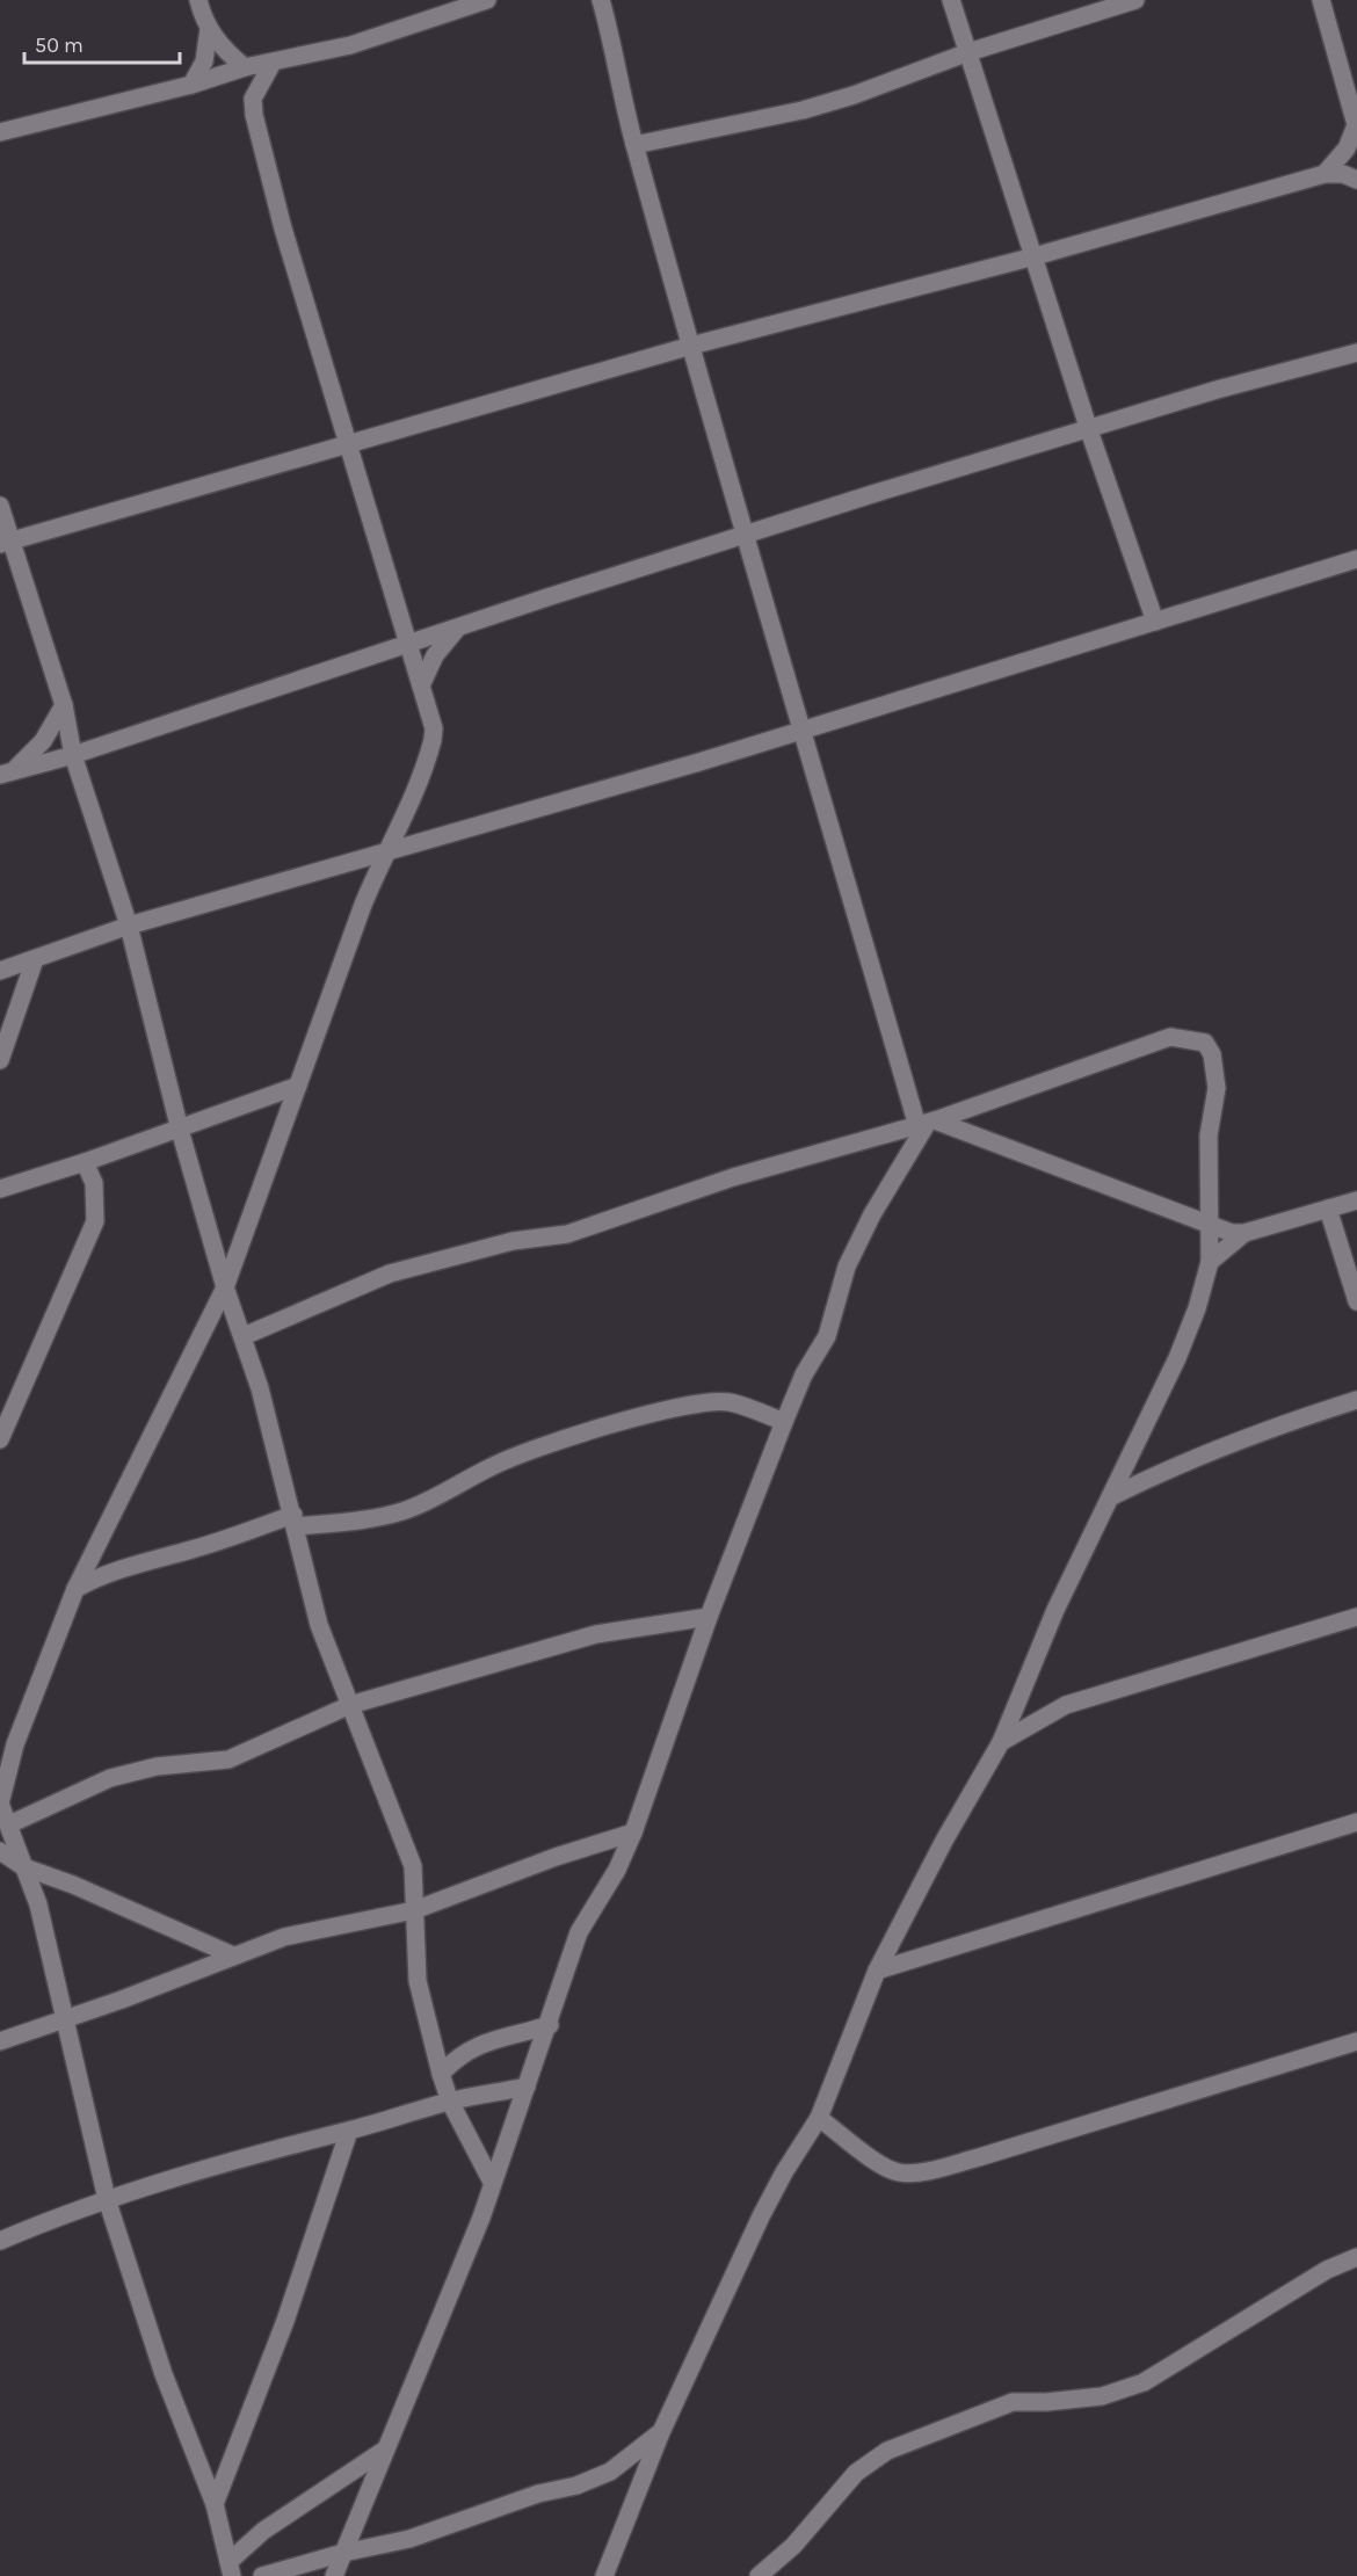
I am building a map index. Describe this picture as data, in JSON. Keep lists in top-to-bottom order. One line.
{"scale_bar":"50 m"}
